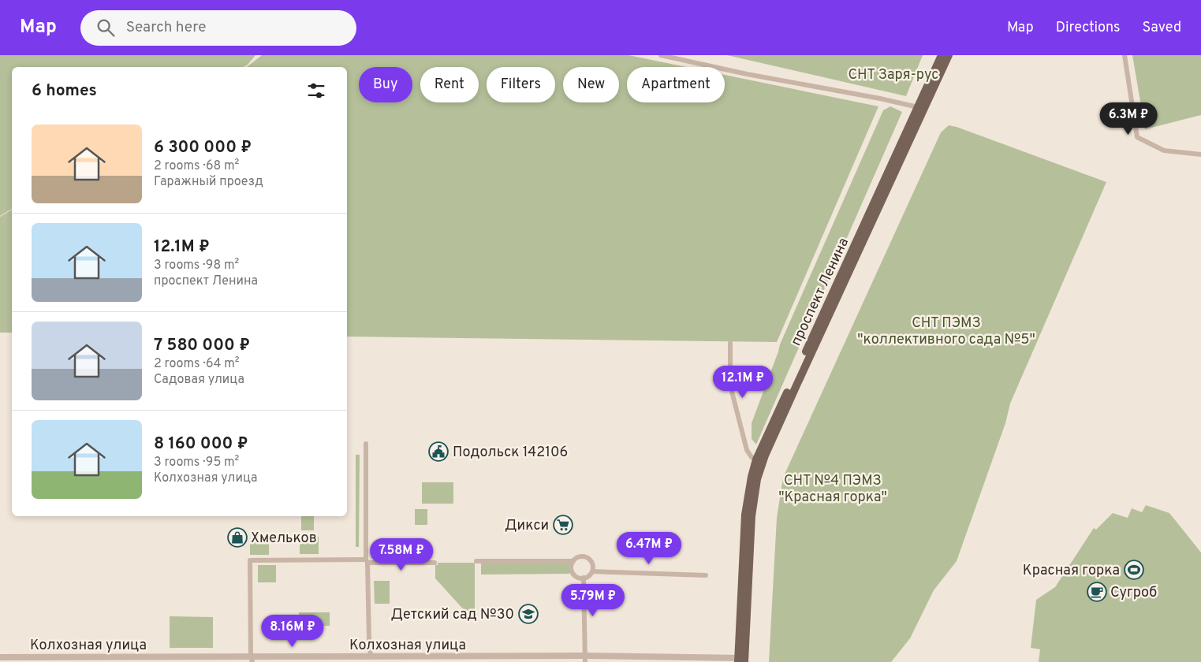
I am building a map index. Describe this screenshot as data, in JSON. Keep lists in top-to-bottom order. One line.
{"streets":{"main road":["проспект Ленина"],"street":["Колхозная улица"]},"crossings":[["проспект Ленина","Колхозная улица"]],"parks":["СНТ Заря-рус","СНТ ПЭМЗ \"коллективного сада №5\"","СНТ №4 ПЭМЗ \"Красная горка\""],"places":{"public building":["Подольск 142106"],"supermarket":["Дикси"],"shop":["Хмельков"],"sports":["Красная горка"],"cafe":["Сугроб"],"school or university":["Детский сад №30"]},"page":{"header":"Map","search":"Search here","nav":["Map","Directions","Saved"],"chip":["Buy","Rent","Filters","New","Apartment"],"heading":"6 homes","price":["6.3M ₽","12.1M ₽","6.47M ₽","7.58M ₽","5.79M ₽","8.16M ₽"],"list":[{"name":"6 300 000 ₽","note":"2 rooms · 68 m² · Гаражный проезд"},{"name":"12.1M ₽","note":"3 rooms · 98 m² · проспект Ленина"},{"name":"7 580 000 ₽","note":"2 rooms · 64 m² · Садовая улица"},{"name":"8 160 000 ₽","note":"3 rooms · 95 m² · Колхозная улица"}]}}
